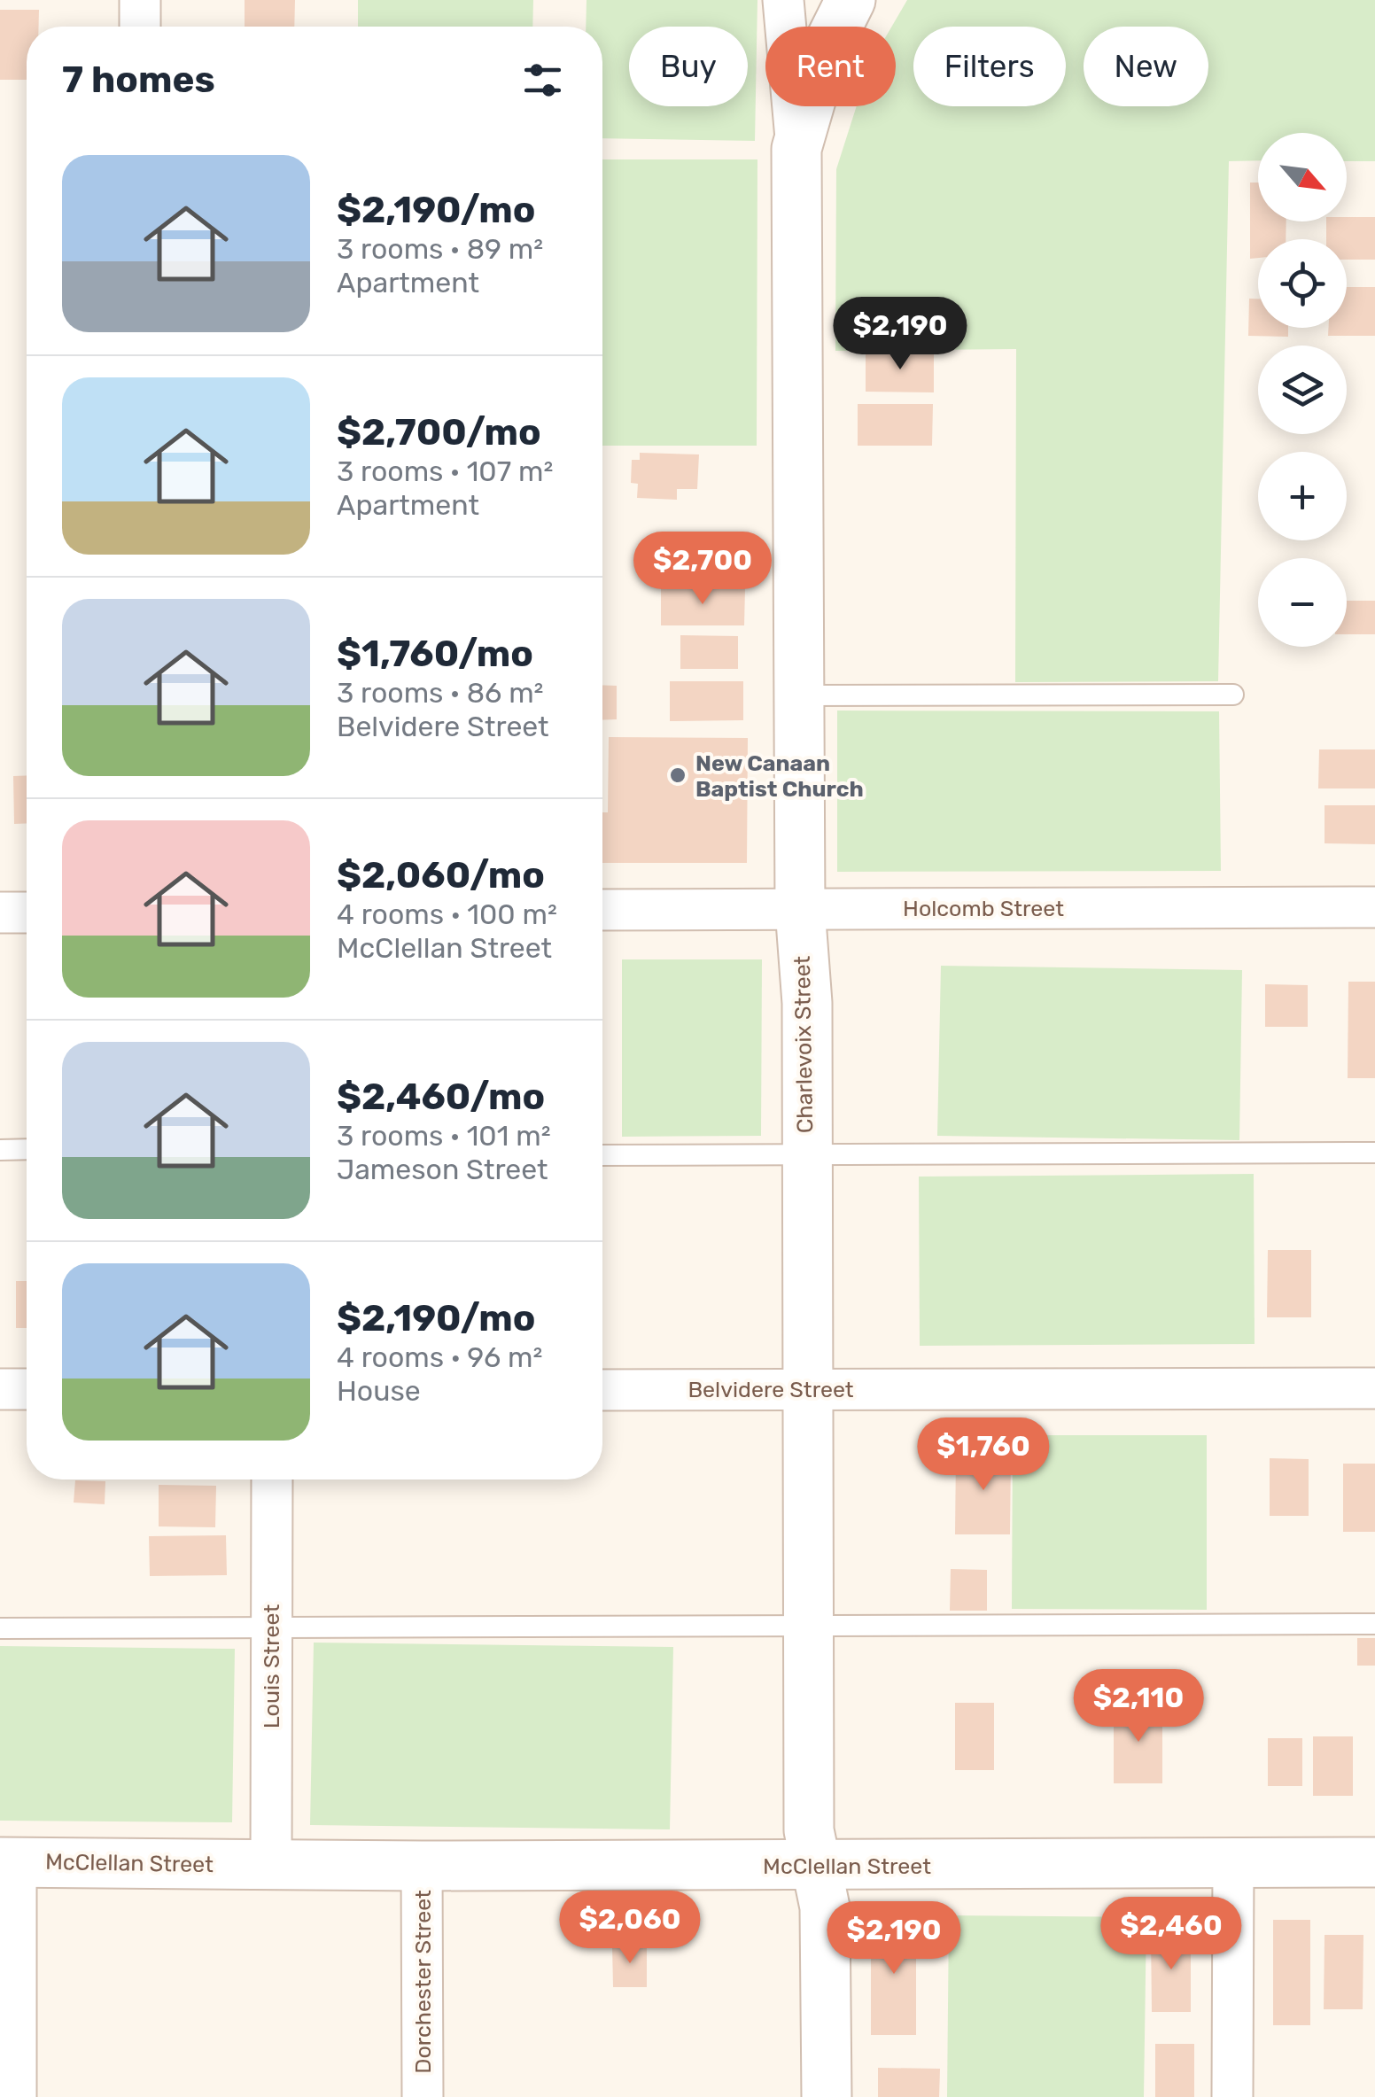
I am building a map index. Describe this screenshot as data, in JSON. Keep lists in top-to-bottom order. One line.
{"streets":{"street":["Holcomb Street","Charlevoix Street","Belvidere Street","Louis Street","McClellan Street","Dorchester Street"]},"crossings":[["Holcomb Street","Charlevoix Street"],["Charlevoix Street","Belvidere Street"],["Charlevoix Street","McClellan Street"],["Louis Street","McClellan Street"],["McClellan Street","Dorchester Street"]],"places":["New Canaan Baptist Church"],"north":"bottom right","page":{"chip":["Buy","Rent","Filters","New"],"heading":"7 homes","map_buttons":["+","−"],"list":[{"name":"$2,190/mo","note":"3 rooms · 89 m² · Apartment"},{"name":"$2,700/mo","note":"3 rooms · 107 m² · Apartment"},{"name":"$1,760/mo","note":"3 rooms · 86 m² · Belvidere Street"},{"name":"$2,060/mo","note":"4 rooms · 100 m² · McClellan Street"},{"name":"$2,460/mo","note":"3 rooms · 101 m² · Jameson Street"},{"name":"$2,190/mo","note":"4 rooms · 96 m² · House"}],"price":["$2,190","$2,700","$1,760","$2,110","$2,060","$2,460","$2,190"]}}
